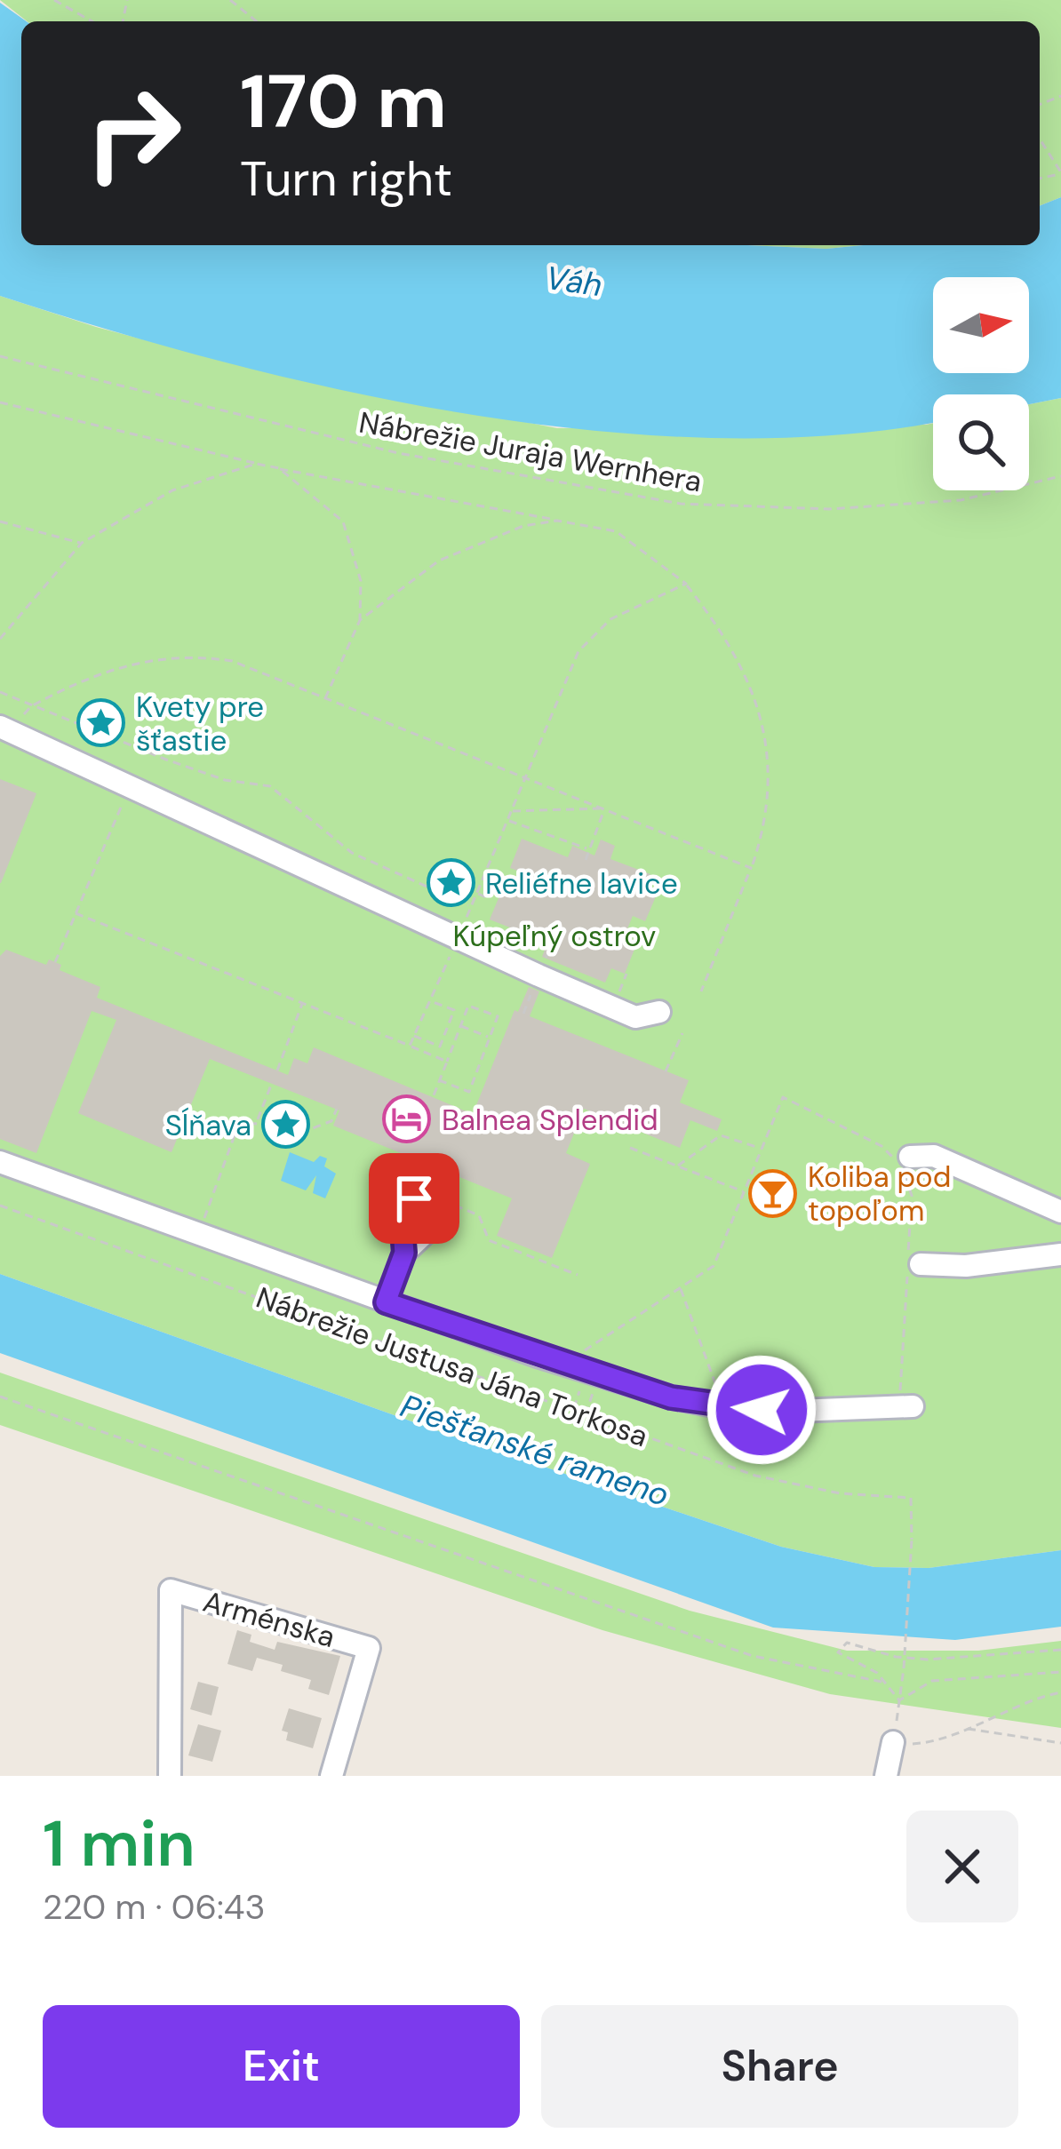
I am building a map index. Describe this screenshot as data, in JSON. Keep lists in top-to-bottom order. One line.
{"streets":{"street":["Arménska"],"path":["Nábrežie Juraja Wernhera","Nábrežie Justusa Jána Torkosa"]},"water":["Váh","Piešťanské rameno"],"parks":["Kúpeľný ostrov"],"places":{"place":["Kvety pre šťastie","Reliéfne lavice","Sĺňava"],"hotel":["Balnea Splendid"],"bar":["Koliba pod topoľom"]},"north":"right","page":{"turn":["170 m","Turn right"],"heading":["1 min","220 m · 06:43"],"buttons":["Exit","Share"]}}
